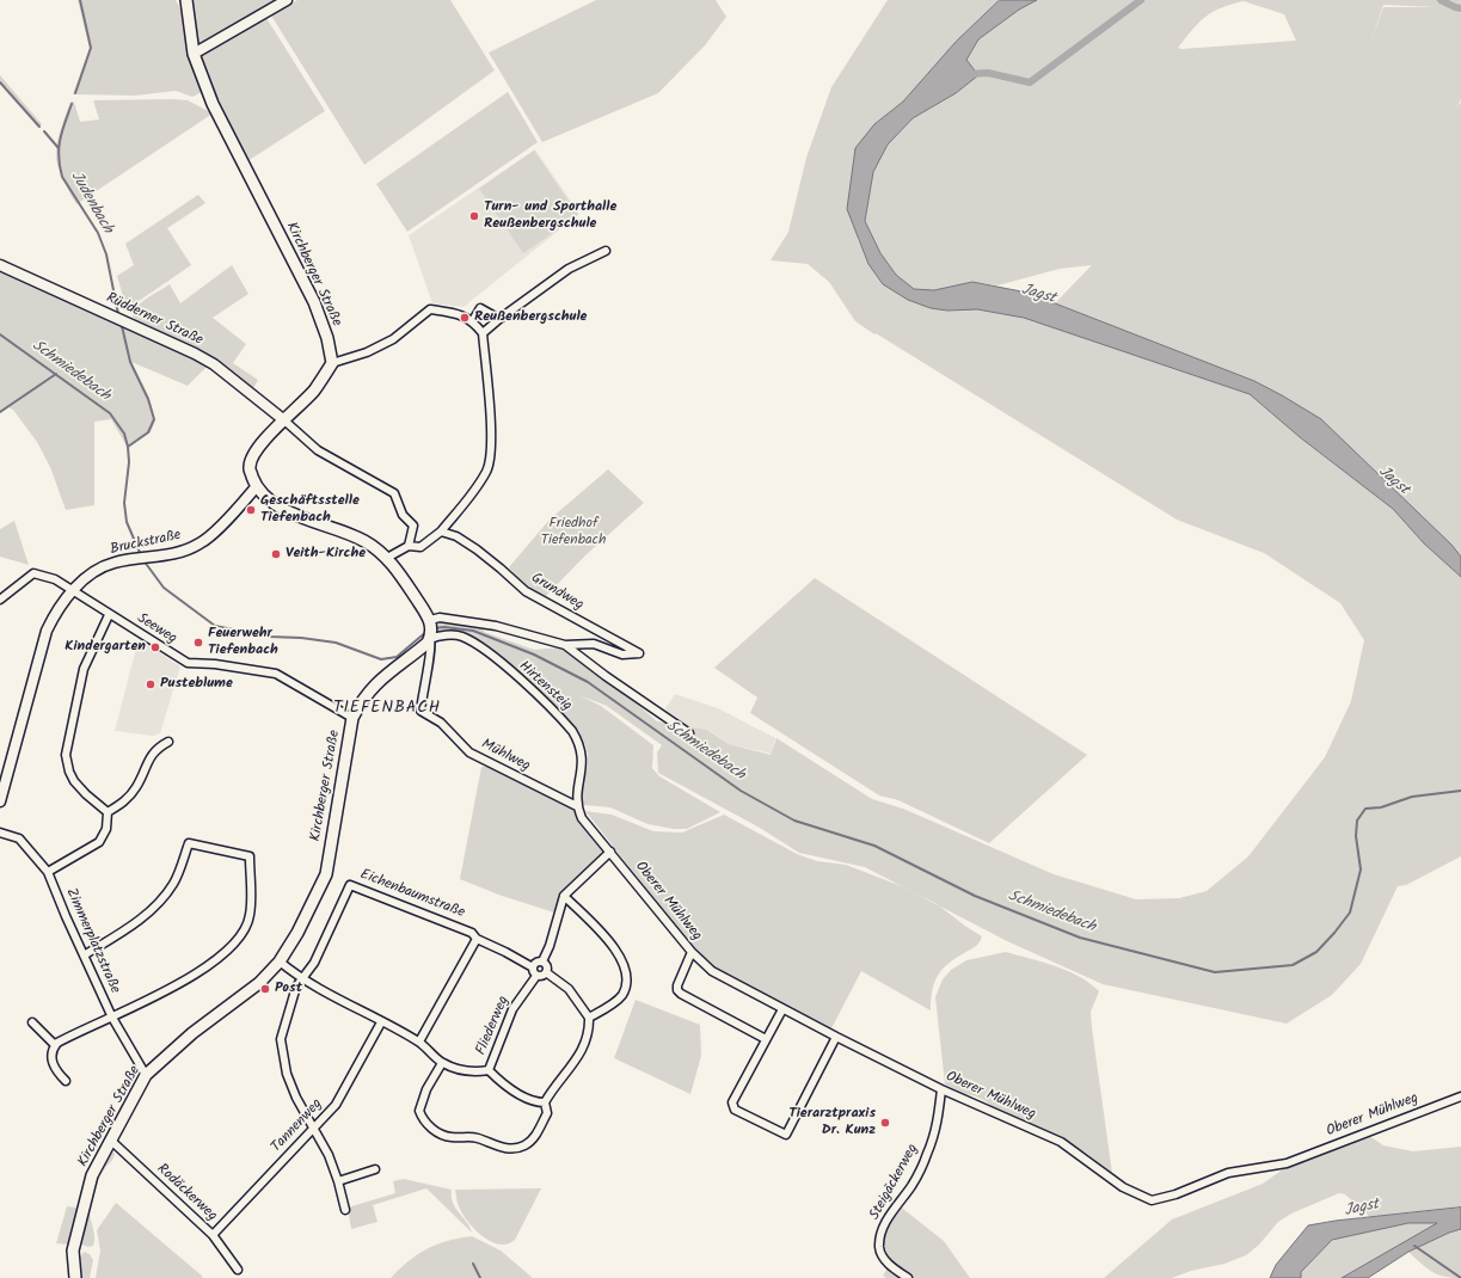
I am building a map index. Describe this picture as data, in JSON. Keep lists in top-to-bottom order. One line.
{"streets":{"main road":["Kirchberger Straße"],"street":["Rüdderner Straße","Bruckstraße","Grundweg","Seeweg","Hirtensteig","Mühlweg","Eichenbaumstraße","Oberer Mühlweg","Zimmerplatzstraße","Fliederweg","Tannenweg","Steigäckerweg","Rodäckerweg"]},"crossings":[["Kirchberger Straße","Seeweg"],["Kirchberger Straße","Hirtensteig"],["Kirchberger Straße","Mühlweg"],["Kirchberger Straße","Zimmerplatzstraße"],["Kirchberger Straße","Fliederweg"],["Kirchberger Straße","Rodäckerweg"],["Bruckstraße","Seeweg"],["Hirtensteig","Mühlweg"],["Hirtensteig","Oberer Mühlweg"],["Mühlweg","Oberer Mühlweg"],["Eichenbaumstraße","Fliederweg"],["Oberer Mühlweg","Steigäckerweg"],["Fliederweg","Tannenweg"],["Tannenweg","Rodäckerweg"]],"districts":["TIEFENBACH"],"water":["Judenbach","Jagst","Schmiedebach"],"parks":["Friedhof Tiefenbach"],"places":["Turn- und Sporthalle Reußenbergschule","Reußenbergschule","Geschäftsstelle Tiefenbach","Veith-Kirche","Feuerwehr Tiefenbach","Kindergarten","Pusteblume","Post","Tierarztpraxis Dr. Kunz"]}
